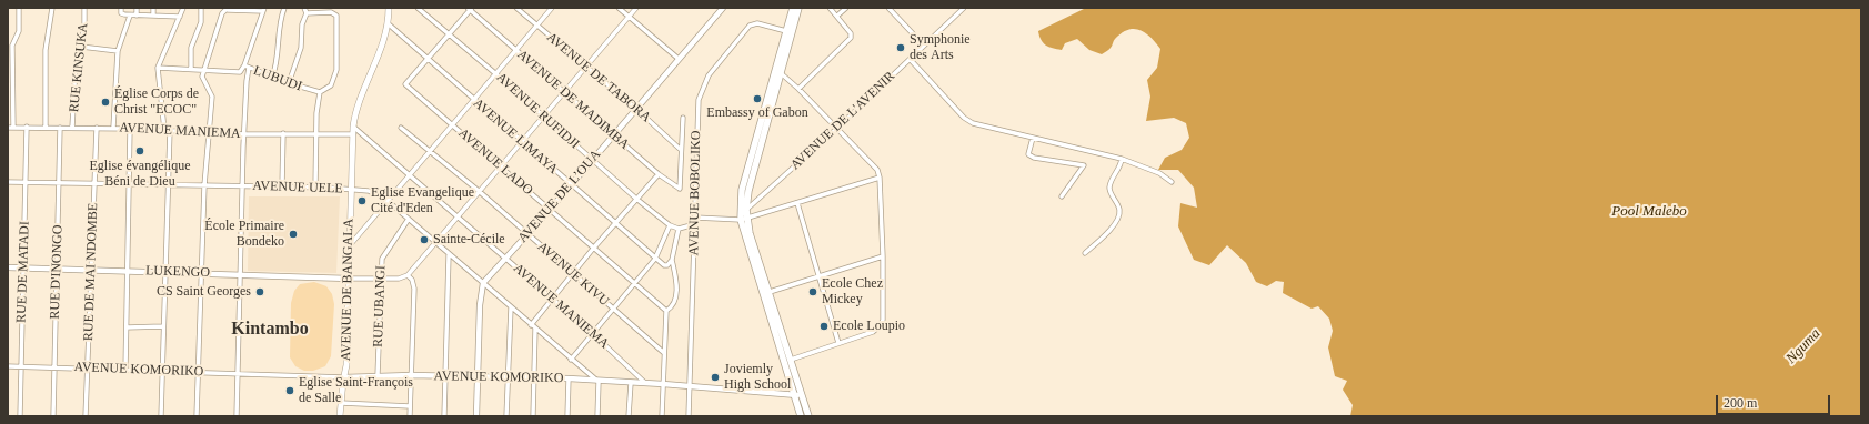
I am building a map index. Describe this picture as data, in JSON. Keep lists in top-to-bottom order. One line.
{"streets":{"main road":["AVENUE DE BANGALA"],"street":["RUE KINSUKA","AVENUE DE TABORA","LUBUDI","AVENUE DE MADIMBA","AVENUE RUFIDJI","AVENUE DE L'AVENIR","AVENUE MANIEMA","AVENUE LIMAYA","AVENUE LADO","AVENUE UELE","AVENUE BOBOLIKO","AVENUE DE L’OUA","RUE DE MATADI","RUE D'INONGO","RUE DE MAI NDOMBE","LUKENGO","AVENUE KIVU","RUE UBANGI","AVENUE KOMORIKO"]},"crossings":[["RUE KINSUKA","AVENUE MANIEMA"],["AVENUE DE TABORA","AVENUE DE MADIMBA"],["AVENUE DE TABORA","AVENUE DE L’OUA"],["AVENUE DE MADIMBA","AVENUE DE L’OUA"],["AVENUE RUFIDJI","AVENUE DE L’OUA"],["AVENUE MANIEMA","AVENUE DE L’OUA"],["AVENUE MANIEMA","RUE DE MATADI"],["AVENUE MANIEMA","RUE D'INONGO"],["AVENUE MANIEMA","RUE DE MAI NDOMBE"],["AVENUE MANIEMA","AVENUE DE BANGALA"],["AVENUE MANIEMA","AVENUE KOMORIKO"],["AVENUE LIMAYA","AVENUE LADO"],["AVENUE LIMAYA","AVENUE DE L’OUA"],["AVENUE LIMAYA","AVENUE DE BANGALA"],["AVENUE LADO","AVENUE DE L’OUA"],["AVENUE UELE","AVENUE DE L’OUA"],["AVENUE UELE","RUE DE MATADI"],["AVENUE UELE","RUE D'INONGO"],["AVENUE UELE","RUE DE MAI NDOMBE"],["AVENUE UELE","AVENUE DE BANGALA"],["AVENUE UELE","RUE UBANGI"],["AVENUE UELE","AVENUE KOMORIKO"],["AVENUE BOBOLIKO","AVENUE KOMORIKO"],["AVENUE DE L’OUA","AVENUE KIVU"],["RUE DE MATADI","LUKENGO"],["RUE DE MATADI","AVENUE KOMORIKO"],["RUE D'INONGO","LUKENGO"],["RUE D'INONGO","AVENUE KOMORIKO"],["RUE DE MAI NDOMBE","LUKENGO"],["RUE DE MAI NDOMBE","AVENUE KOMORIKO"],["LUKENGO","AVENUE DE BANGALA"],["AVENUE DE BANGALA","AVENUE KOMORIKO"],["RUE UBANGI","AVENUE KOMORIKO"]],"districts":["Kintambo"],"water":["Pool Malebo","Nguma"],"places":["Symphonie des Arts","Embassy of Gabon","Église Corps de Christ \"ECOC\"","Eglise évangélique Béni de Dieu","Eglise Evangelique Cité d'Eden","École Primaire Bondeko","Sainte-Cécile","CS Saint Georges","Ecole Chez Mickey","Ecole Loupio","Joviemly High School","Eglise Saint-François de Salle"],"scale_bar":"200 m"}
